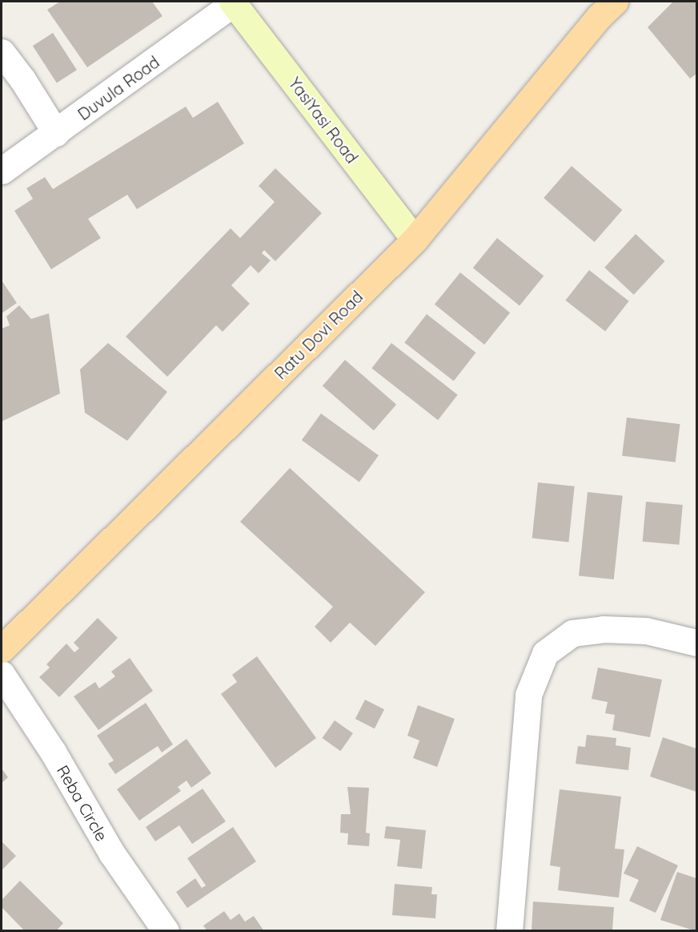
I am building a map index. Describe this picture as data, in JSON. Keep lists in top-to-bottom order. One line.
{"streets":{"main road":["YasiYasi Road","Ratu Dovi Road"],"street":["Duvula Road","Reba Circle"]},"crossings":[["Duvula Road","YasiYasi Road"],["YasiYasi Road","Ratu Dovi Road"]]}
